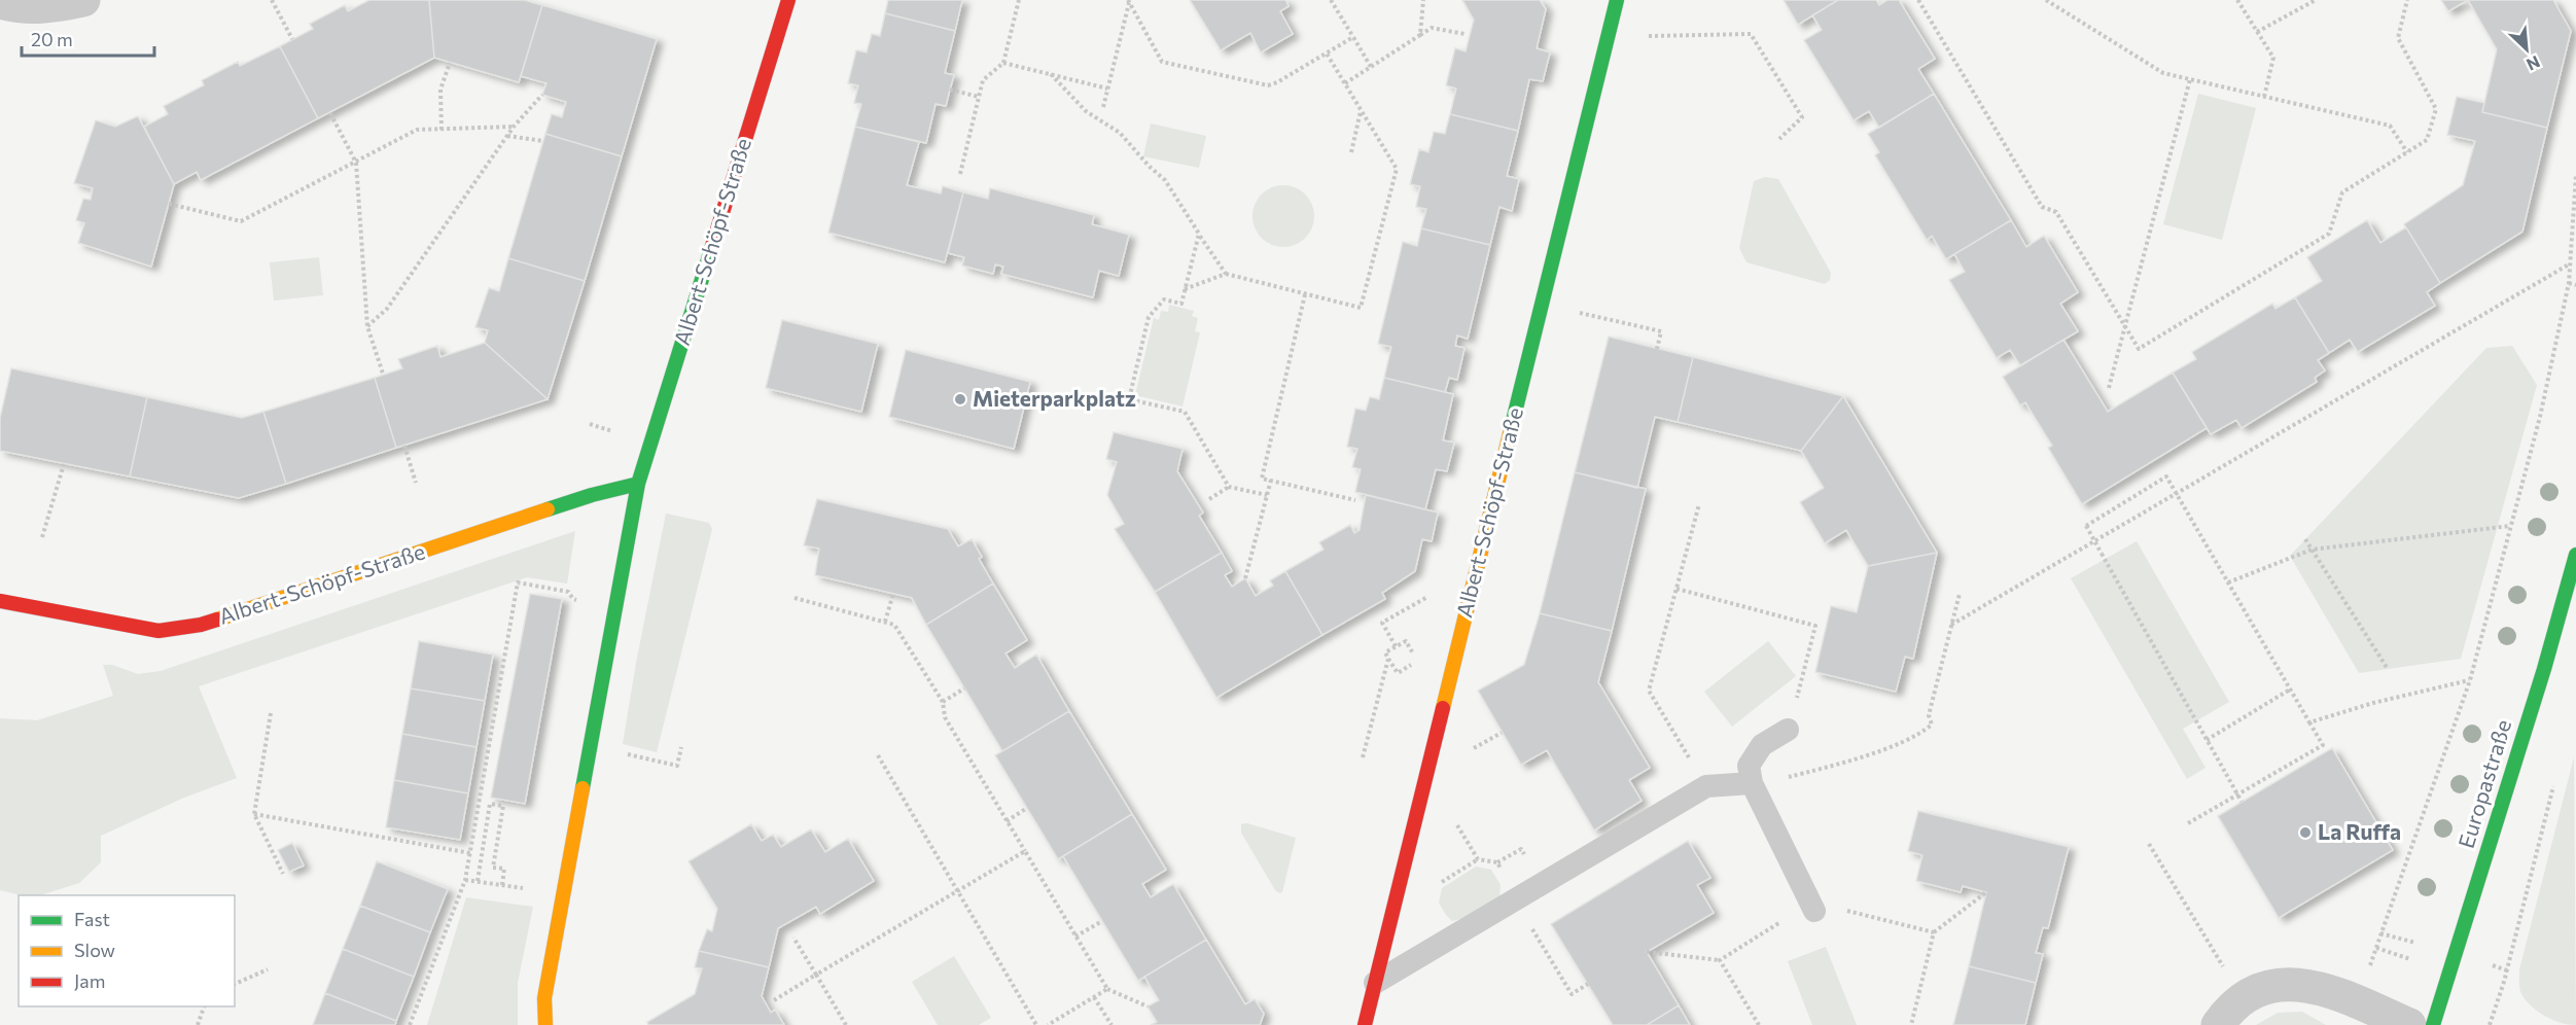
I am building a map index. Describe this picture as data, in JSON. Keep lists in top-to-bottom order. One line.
{"streets":{"street":["Albert-Schöpf-Straße","Europastraße"]},"places":["Mieterparkplatz","La Ruffa"],"legend":["Fast","Slow","Jam"],"scale_bar":"20 m","north":"bottom right"}
